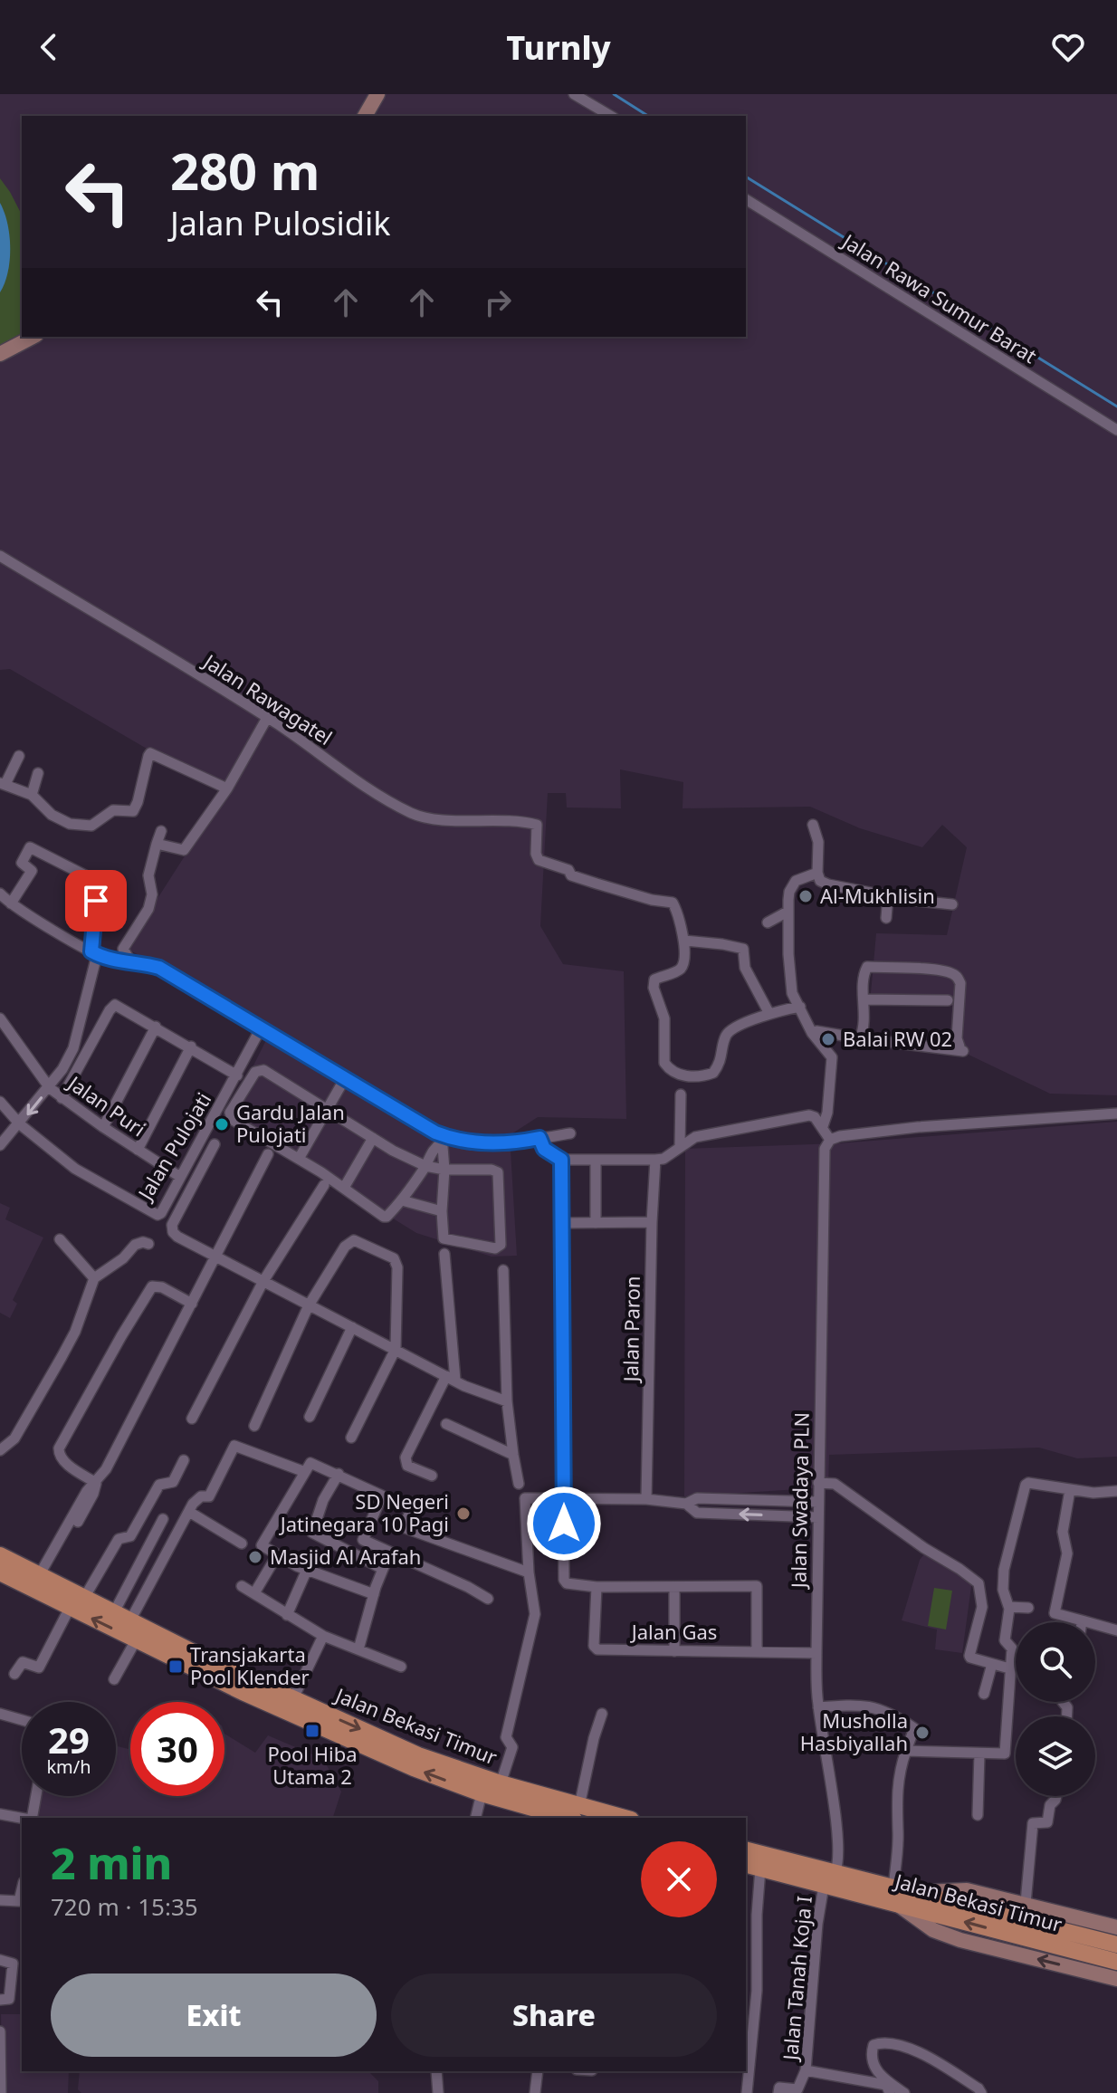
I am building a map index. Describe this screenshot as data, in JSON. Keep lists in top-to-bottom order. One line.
{"streets":{"main road":["Jalan Bekasi Timur"],"street":["Jalan Rawa Sumur Barat","Jalan Rawagatel","Jalan Puri","Jalan Pulojati","Jalan Paron","Jalan Swadaya PLN","Jalan Gas","Jalan Tanah Koja I"]},"crossings":[["Jalan Puri","Jalan Pulojati"],["Jalan Swadaya PLN","Jalan Gas"],["Jalan Swadaya PLN","Jalan Bekasi Timur"],["Jalan Swadaya PLN","Jalan Tanah Koja I"],["Jalan Bekasi Timur","Jalan Tanah Koja I"]],"places":{"other":["Al-Mukhlisin","Balai RW 02","Gardu Jalan Pulojati","SD Negeri Jatinegara 10 Pagi","Masjid Al Arafah","Musholla Hasbiyallah"],"transit":["Transjakarta Pool Klender","Pool Hiba Utama 2"]},"page":{"header":"Turnly","turn":["280 m","Jalan Pulosidik"],"speed":"29 km/h","limit":"30","heading":["2 min","720 m · 15:35"],"buttons":["Exit","Share"]}}
